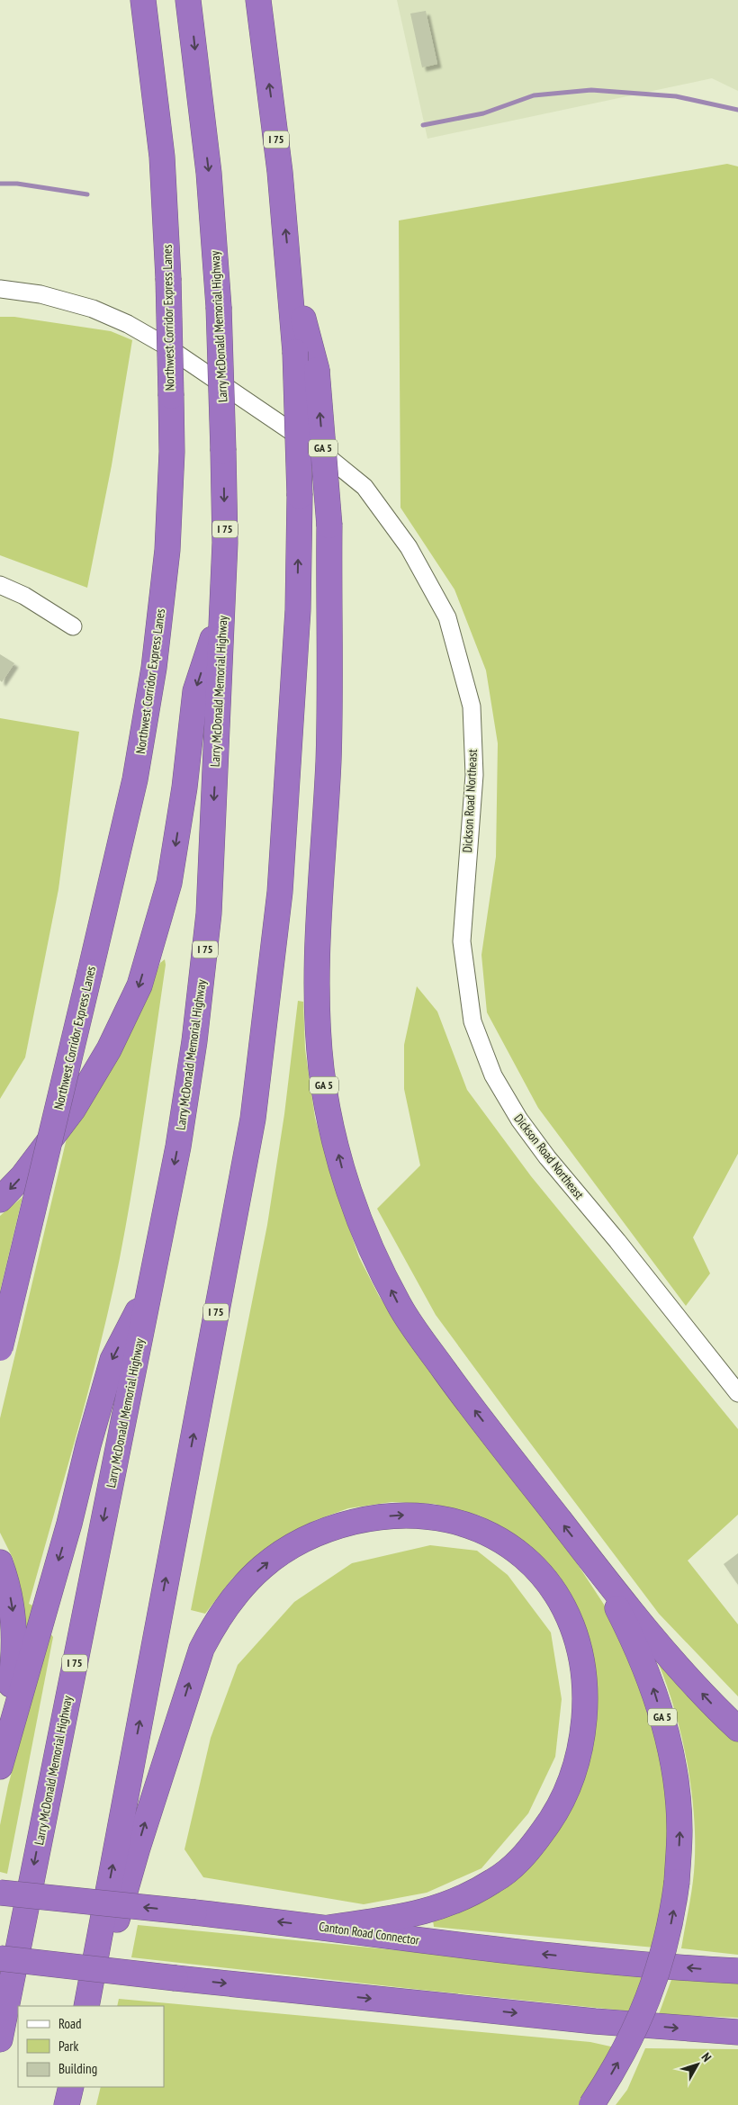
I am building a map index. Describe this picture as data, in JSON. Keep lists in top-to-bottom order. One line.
{"streets":{"highway":["I 75","Northwest Corridor Express Lanes","Larry McDonald Memorial Highway","GA 5","Canton Road Connector"],"street":["Dickson Road Northeast"]},"crossings":[["I 75","GA 5"]],"legend":["Road","Park","Building"],"north":"top right"}
